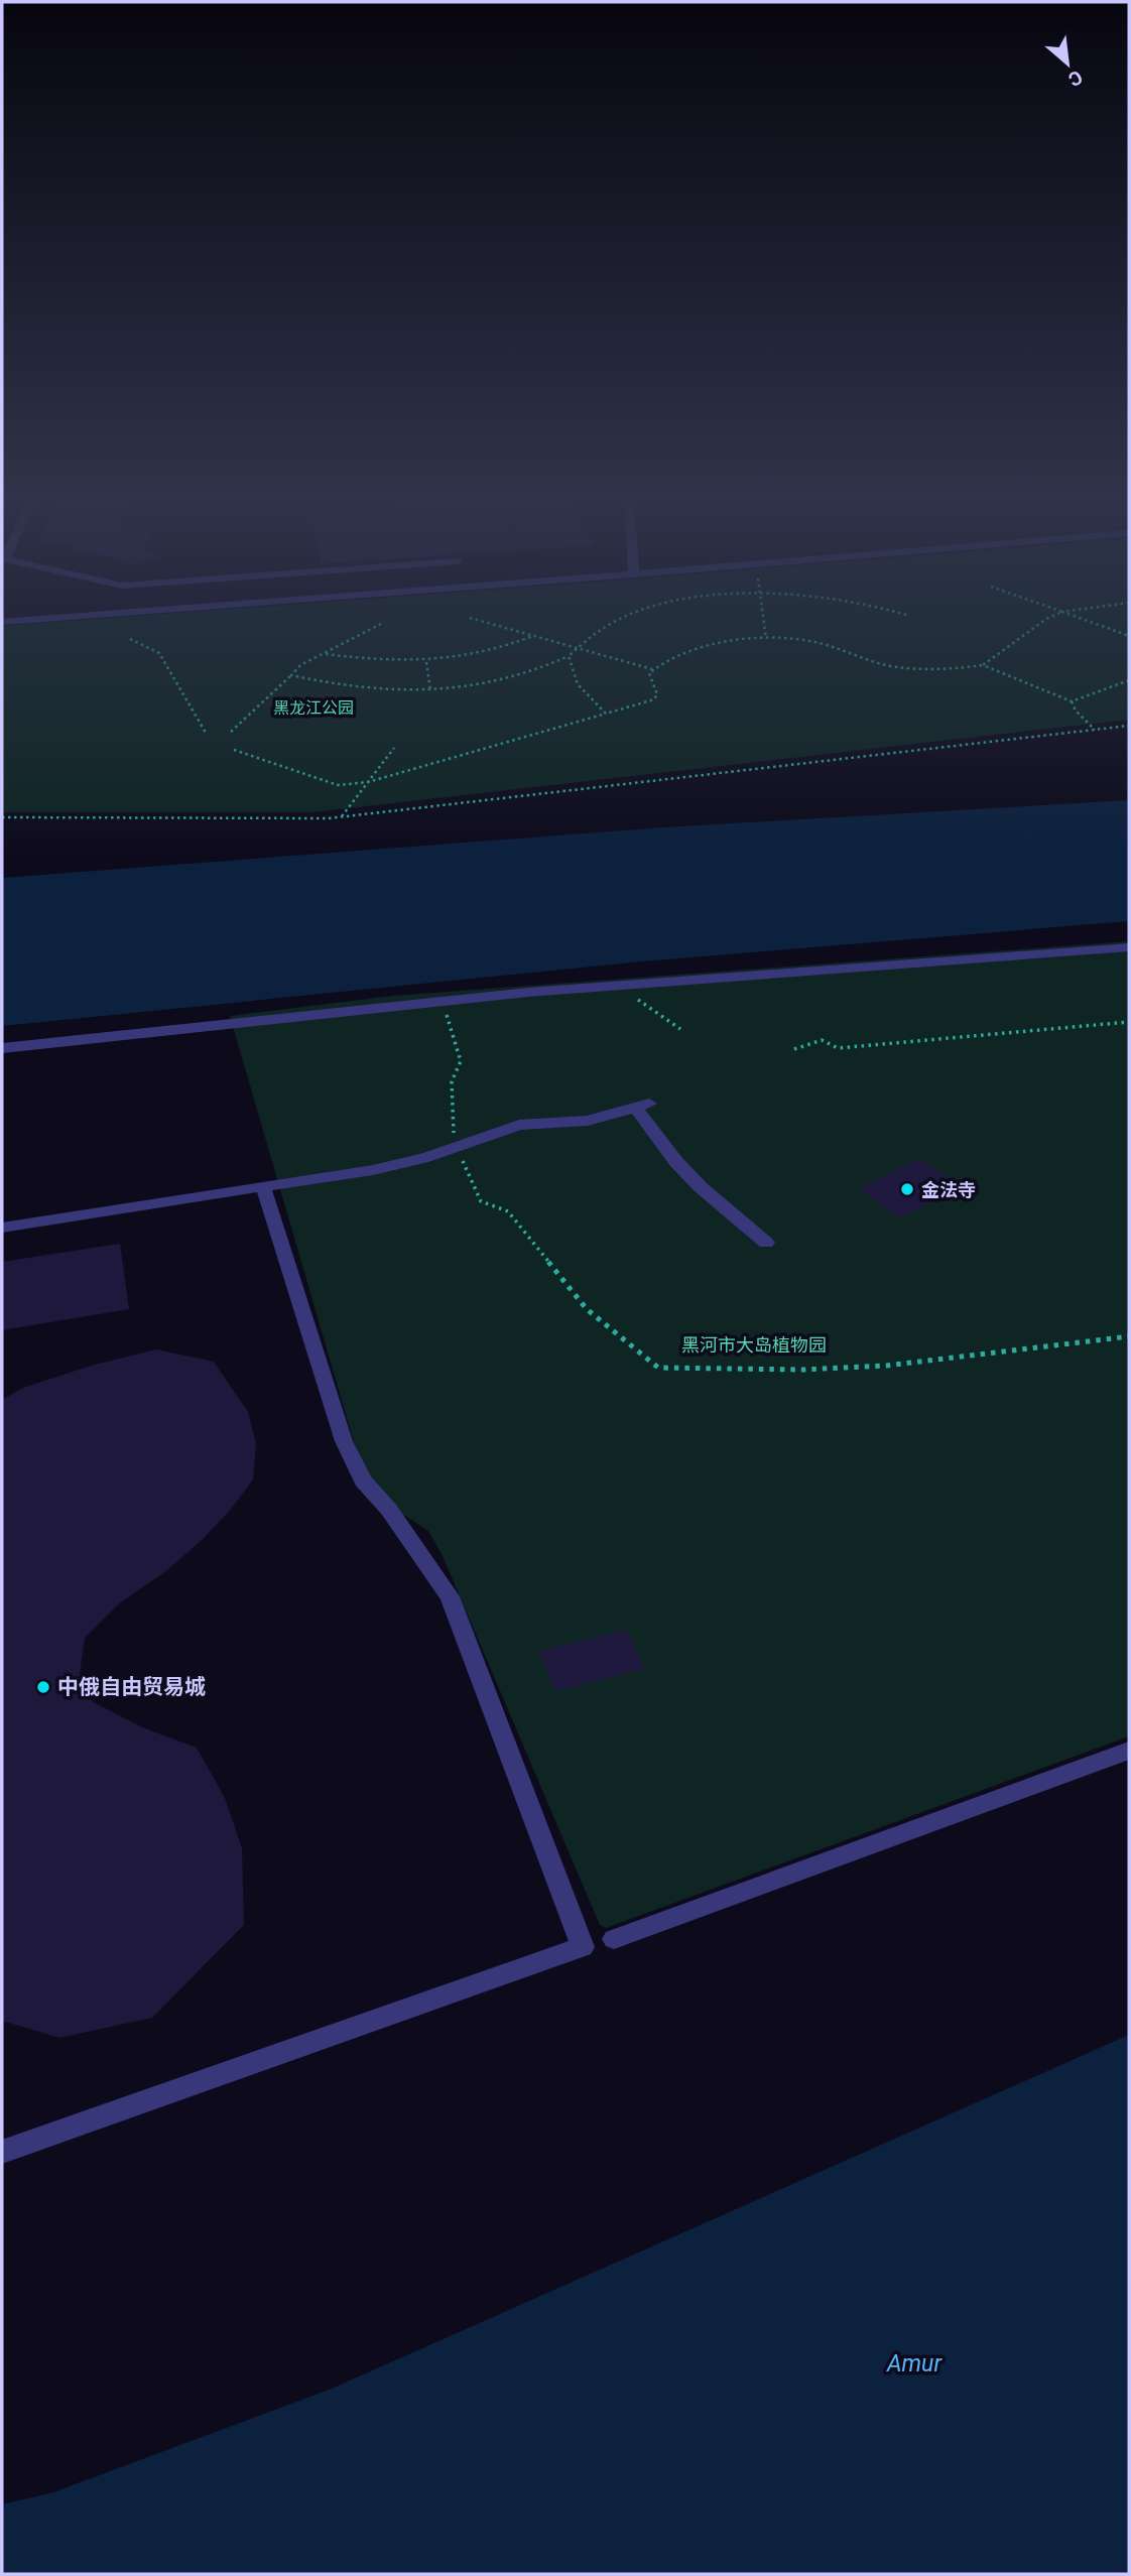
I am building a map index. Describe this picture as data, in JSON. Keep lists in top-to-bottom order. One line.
{"water":["Amur"],"parks":["黑龙江公园","黑河市大岛植物园"],"places":["金法寺","中俄自由贸易城"],"north":"bottom right"}
